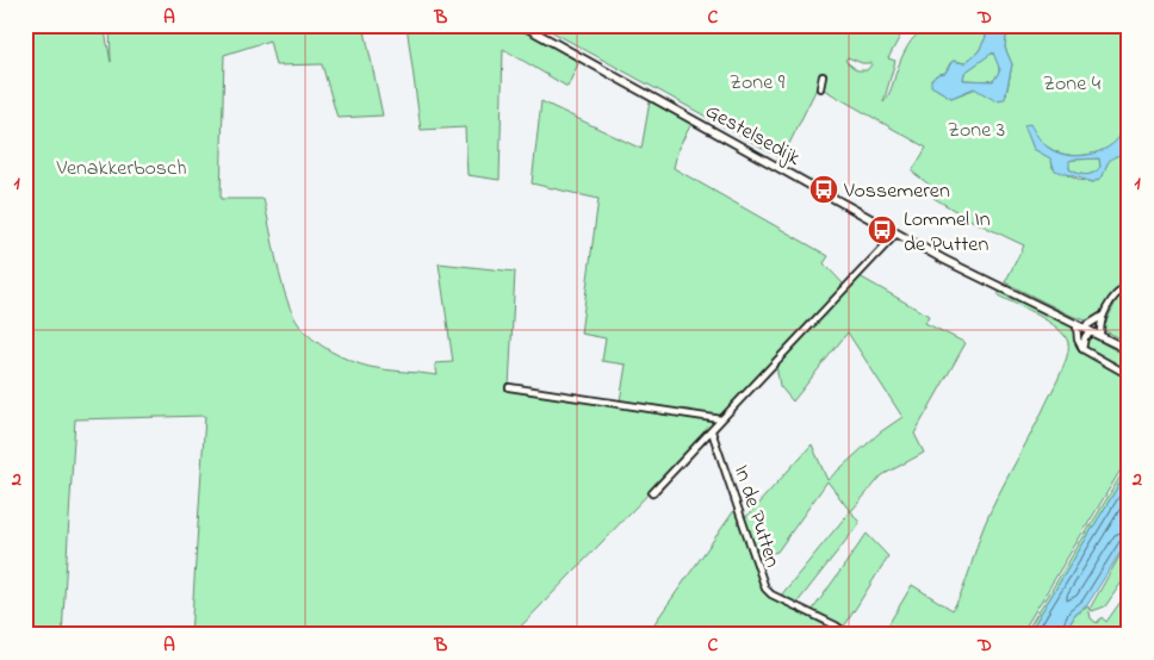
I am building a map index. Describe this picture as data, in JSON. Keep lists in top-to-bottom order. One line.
{"streets":{"main road":["Gestelsedijk"],"street":["In de Putten"]},"parks":["Zone 9","Zone 4","Zone 3","Venakkerbosch"],"places":{"bus stop":["Vossemeren","Lommel In de Putten"]},"grid":{"columns":["A","B","C","D"],"rows":["1","2"]}}
